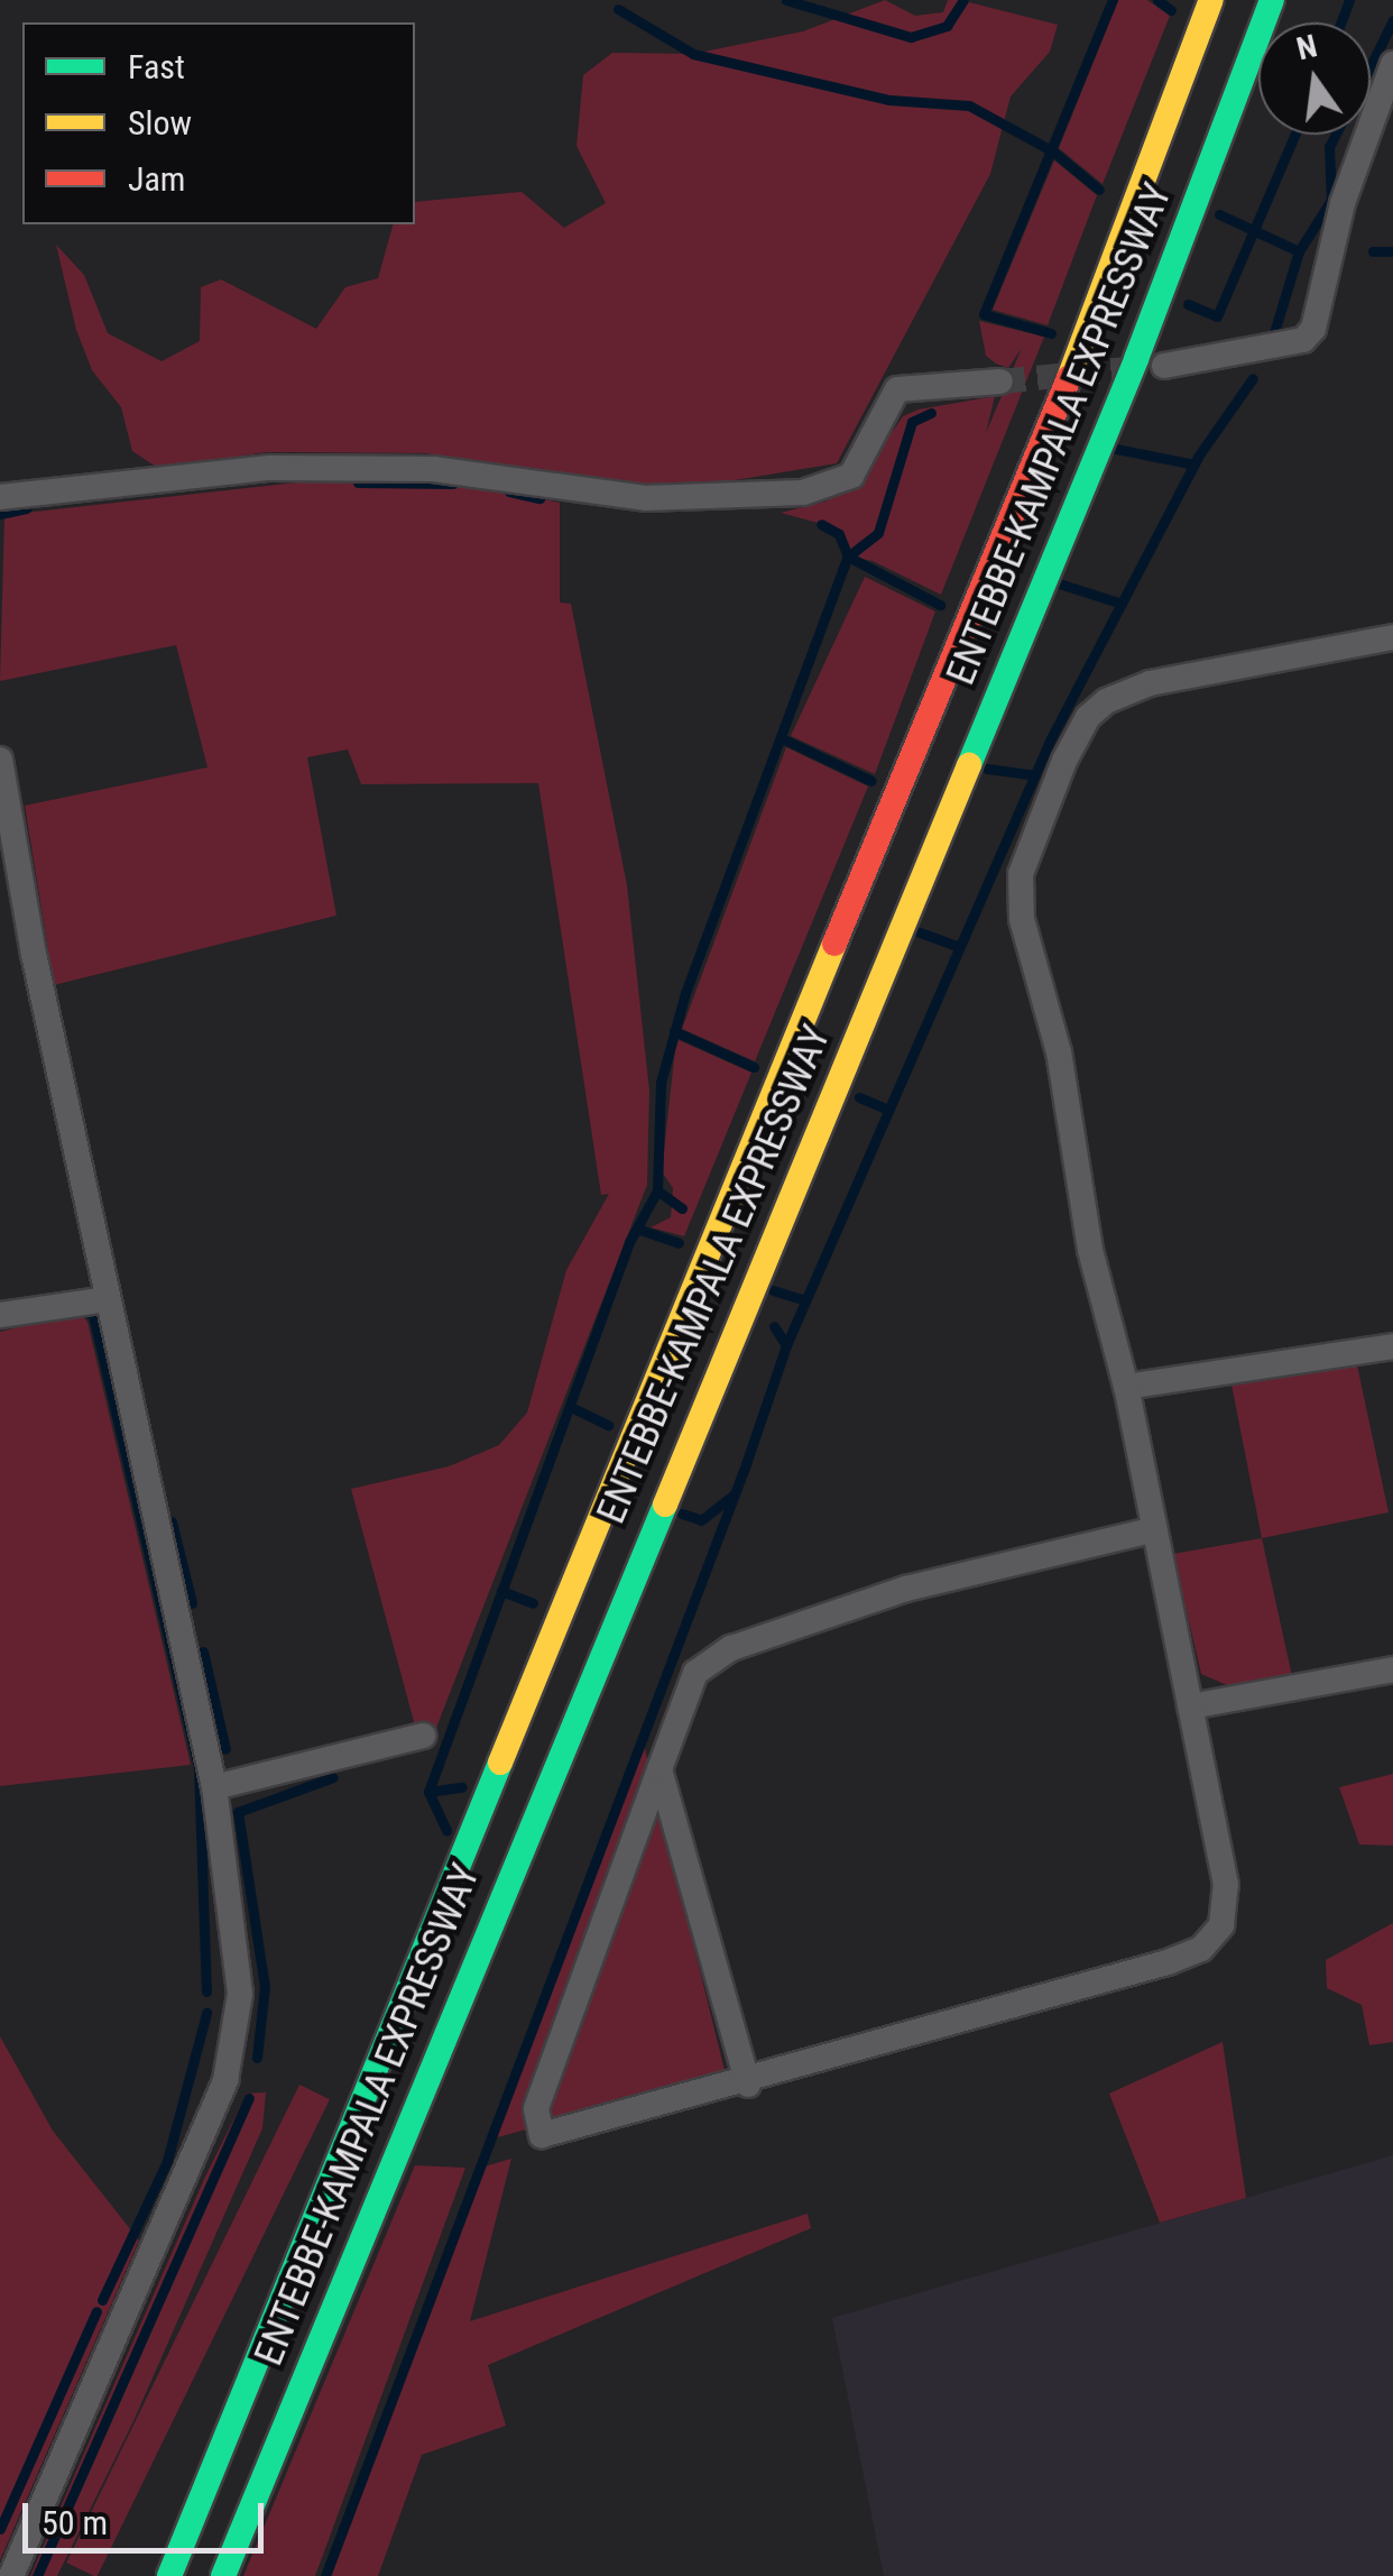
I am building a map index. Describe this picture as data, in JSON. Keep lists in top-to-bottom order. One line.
{"streets":{"highway":["ENTEBBE-KAMPALA EXPRESSWAY"]},"legend":["Fast","Slow","Jam"],"scale_bar":"50 m","north":"top"}
